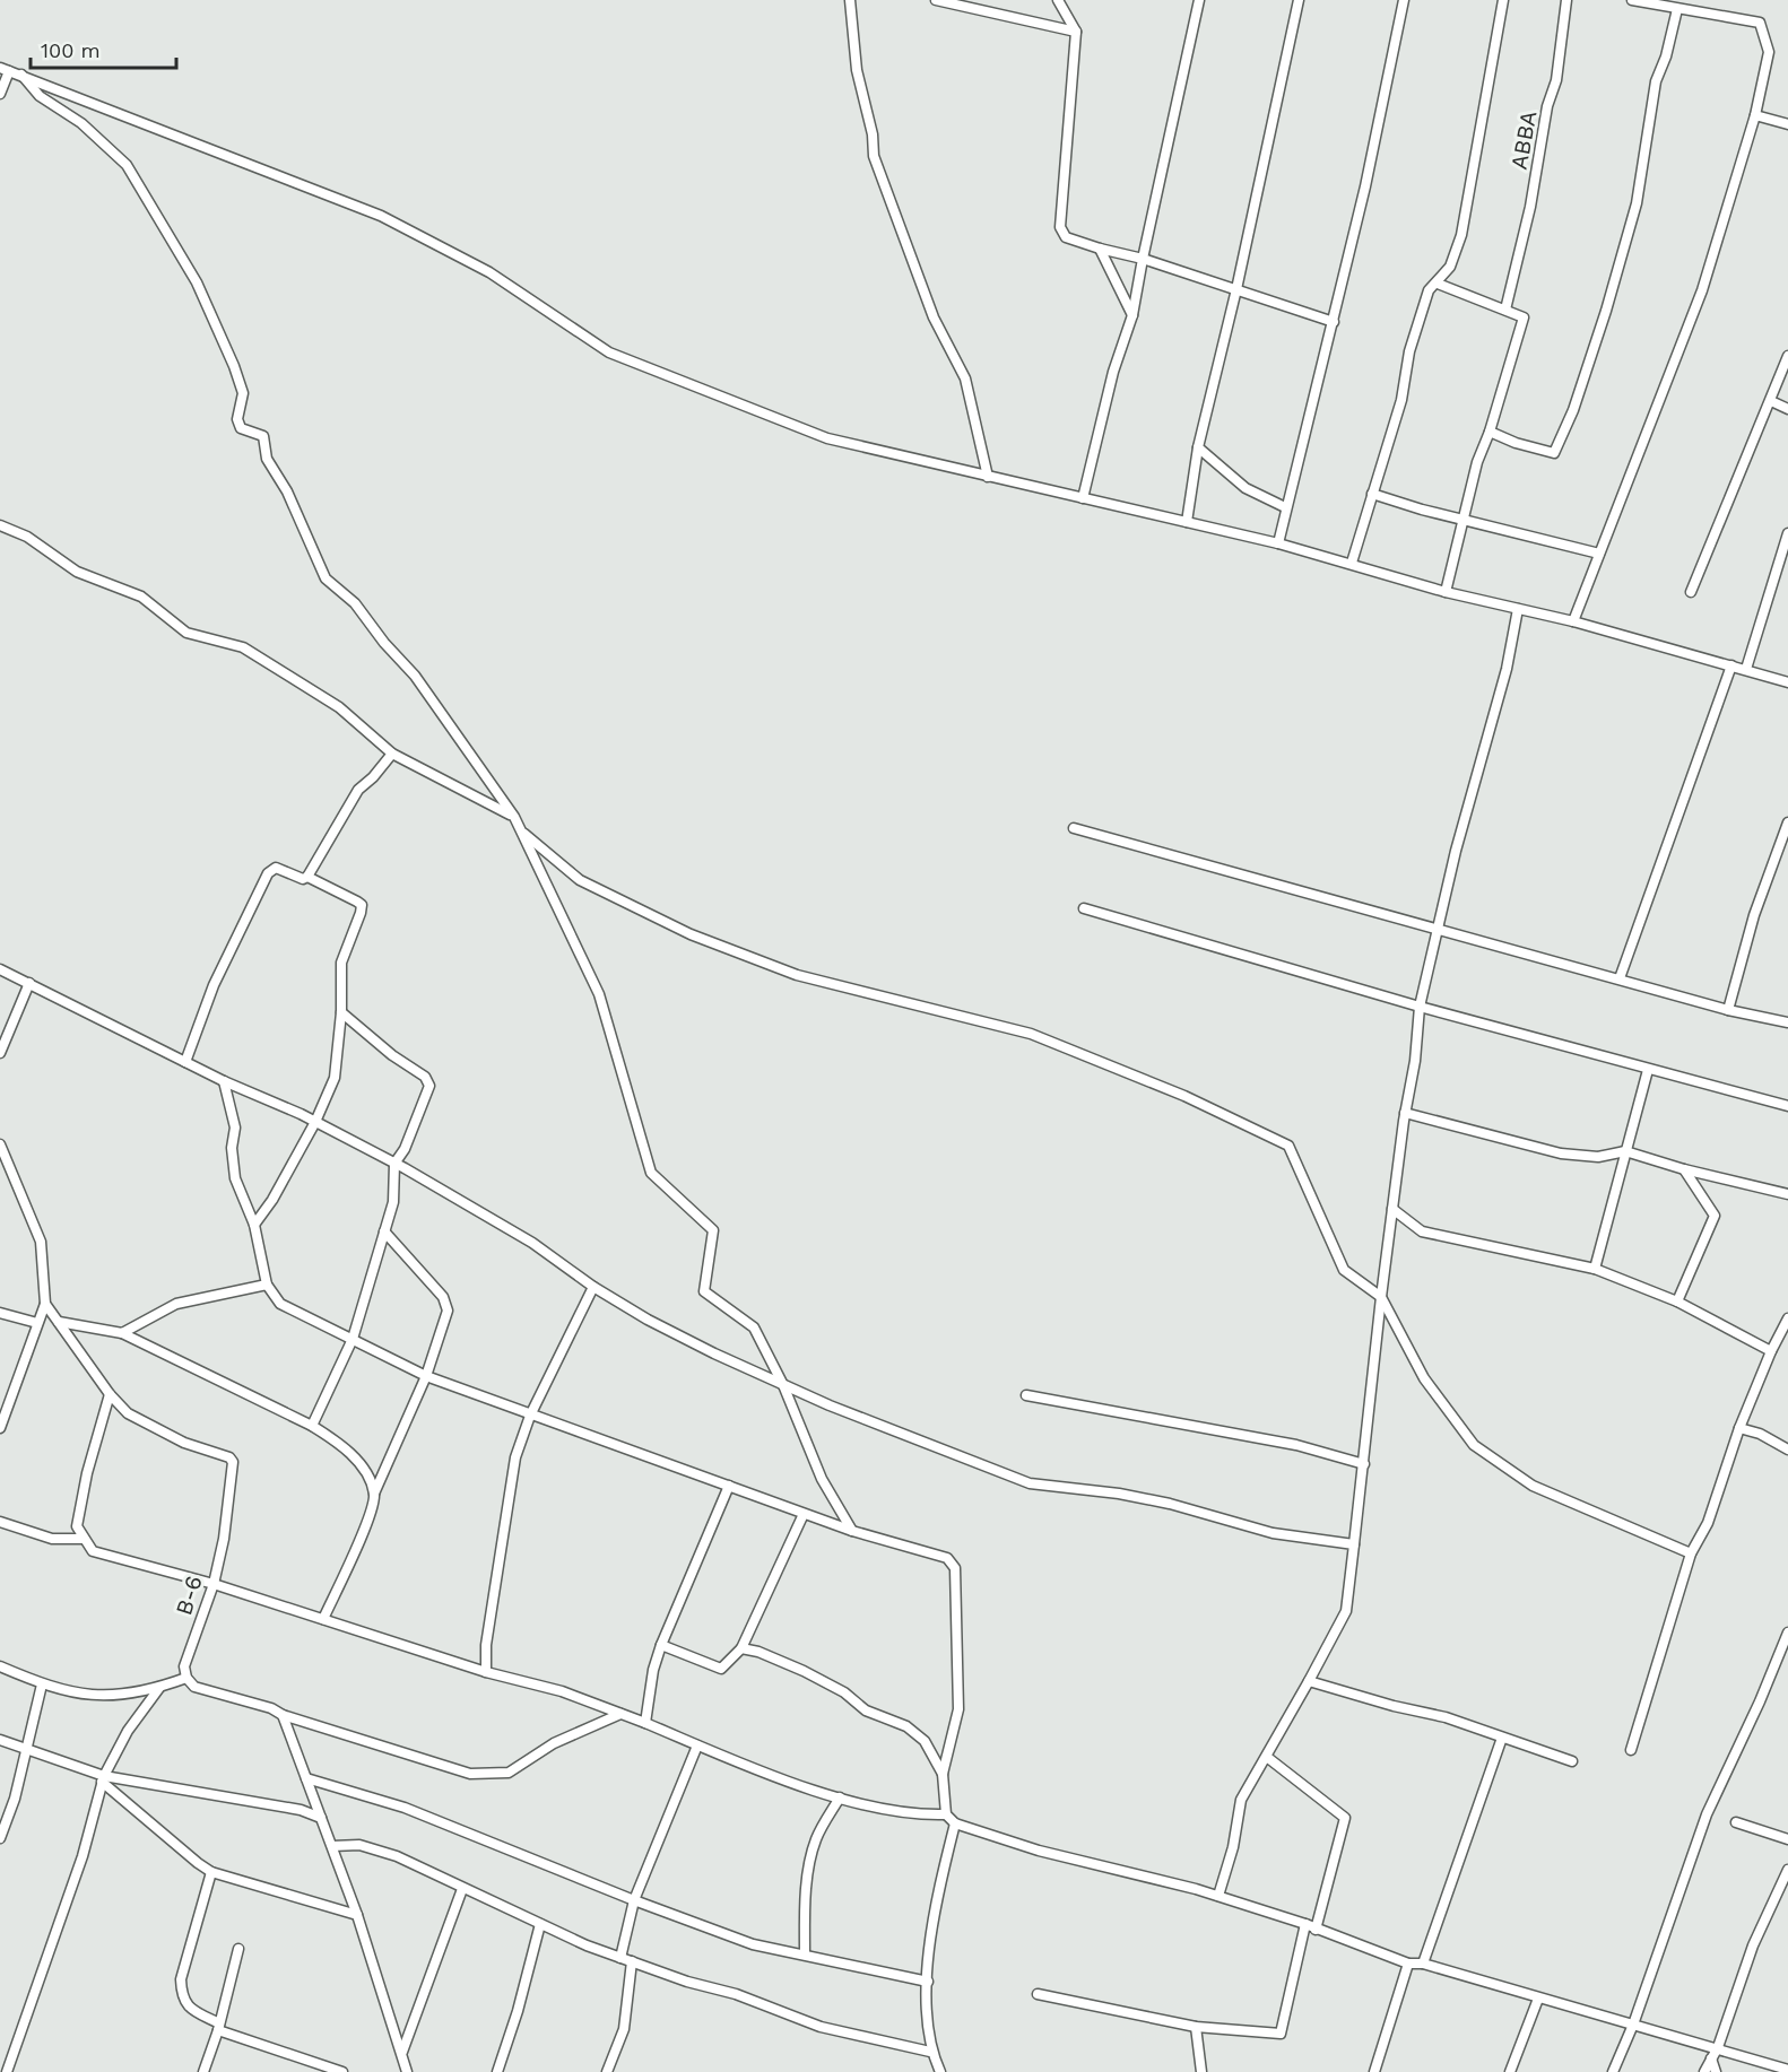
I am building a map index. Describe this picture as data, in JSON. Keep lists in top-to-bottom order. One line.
{"streets":{"street":["ABBA","B-6"]},"scale_bar":"100 m"}
